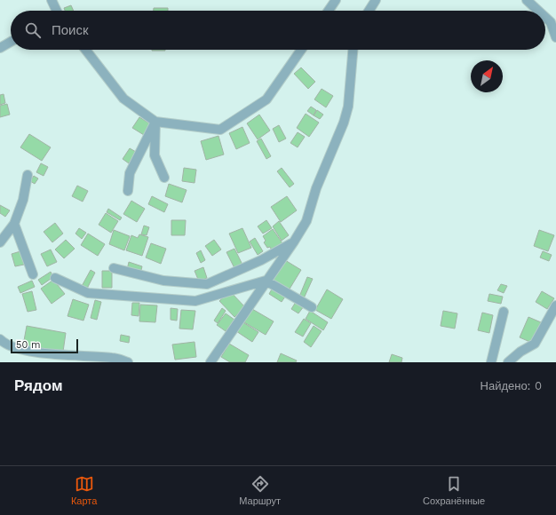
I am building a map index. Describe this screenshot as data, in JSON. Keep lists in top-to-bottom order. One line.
{"scale_bar":"50 m","north":"top right","page":{"search":"Поиск","scale":"50 m","heading":["Рядом","Найдено: 0"],"nav":["Карта","Маршрут","Сохранённые"]}}
